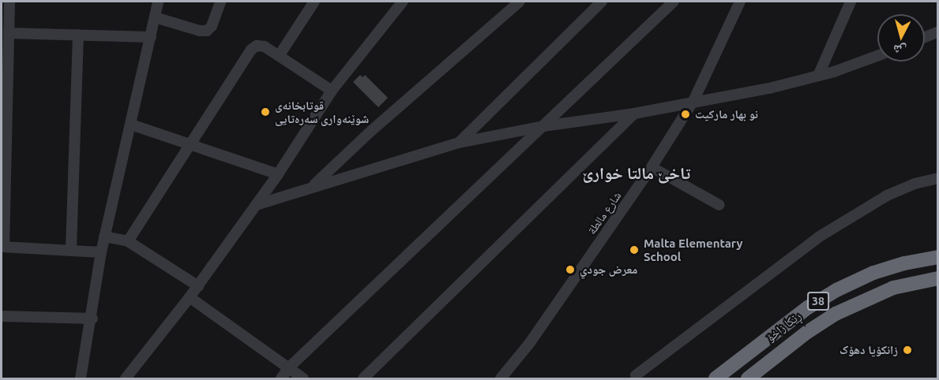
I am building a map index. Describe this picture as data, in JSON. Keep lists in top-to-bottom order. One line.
{"streets":{"highway":["38","ڕێکا زاخۆ"],"street":["شارع مالطة"]},"districts":["تاخێ مالتا خوارێ"],"places":["قوتابخانەی شوێنەواری سەرەتایی","نو بهار ماركيت","Malta Elementary School","معرض جودي","زانکۆیا دهۆک"],"north":"bottom"}
